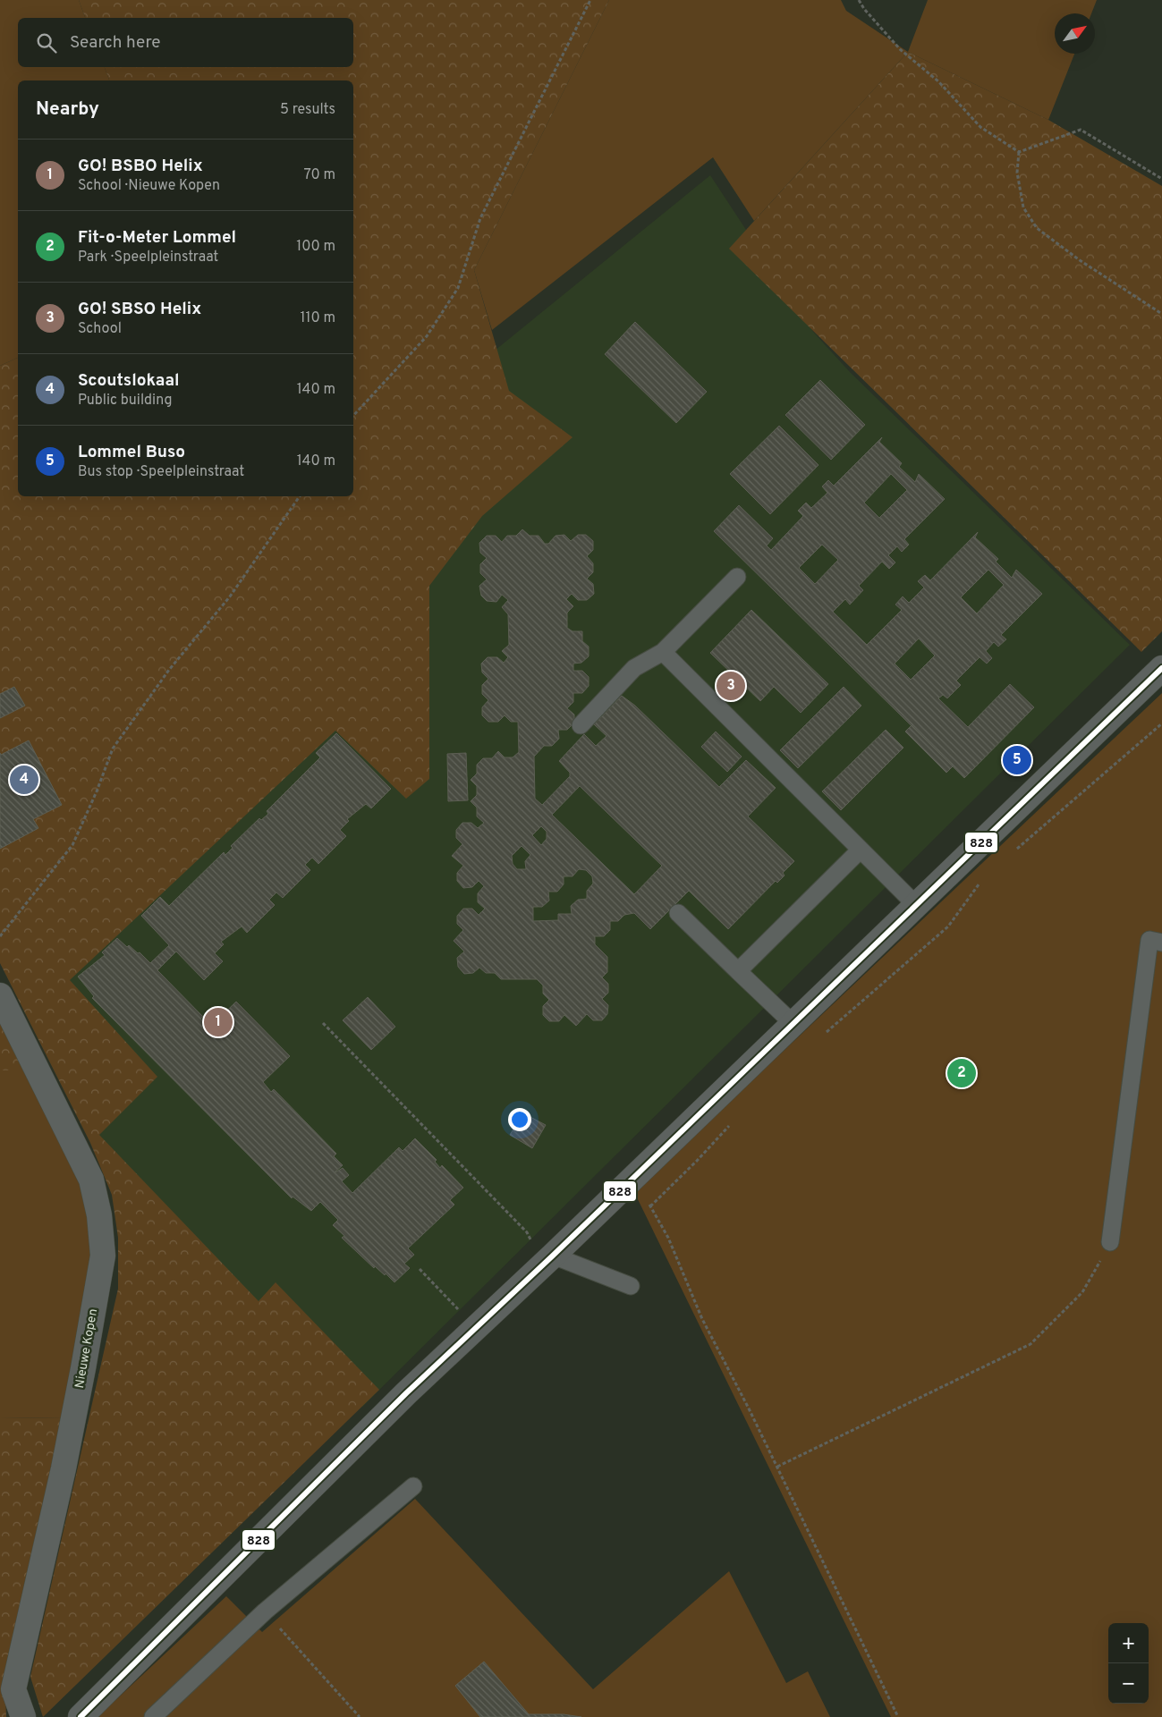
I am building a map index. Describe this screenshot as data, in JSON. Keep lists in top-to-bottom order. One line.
{"streets":{"street":["Nieuwe Kopen"]},"lines":["transit line 828"],"north":"top right","page":{"search":"Search here","heading":["Nearby","5 results"],"list":[{"mark":"1","name":"GO! BSBO Helix","note":"School · Nieuwe Kopen","value":"70 m"},{"mark":"2","name":"Fit-o-Meter Lommel","note":"Park · Speelpleinstraat","value":"100 m"},{"mark":"3","name":"GO! SBSO Helix","note":"School","value":"110 m"},{"mark":"4","name":"Scoutslokaal","note":"Public building","value":"140 m"},{"mark":"5","name":"Lommel Buso","note":"Bus stop · Speelpleinstraat","value":"140 m"}],"pins":["3","5","4","1","2"],"map_buttons":["+","−"]}}
